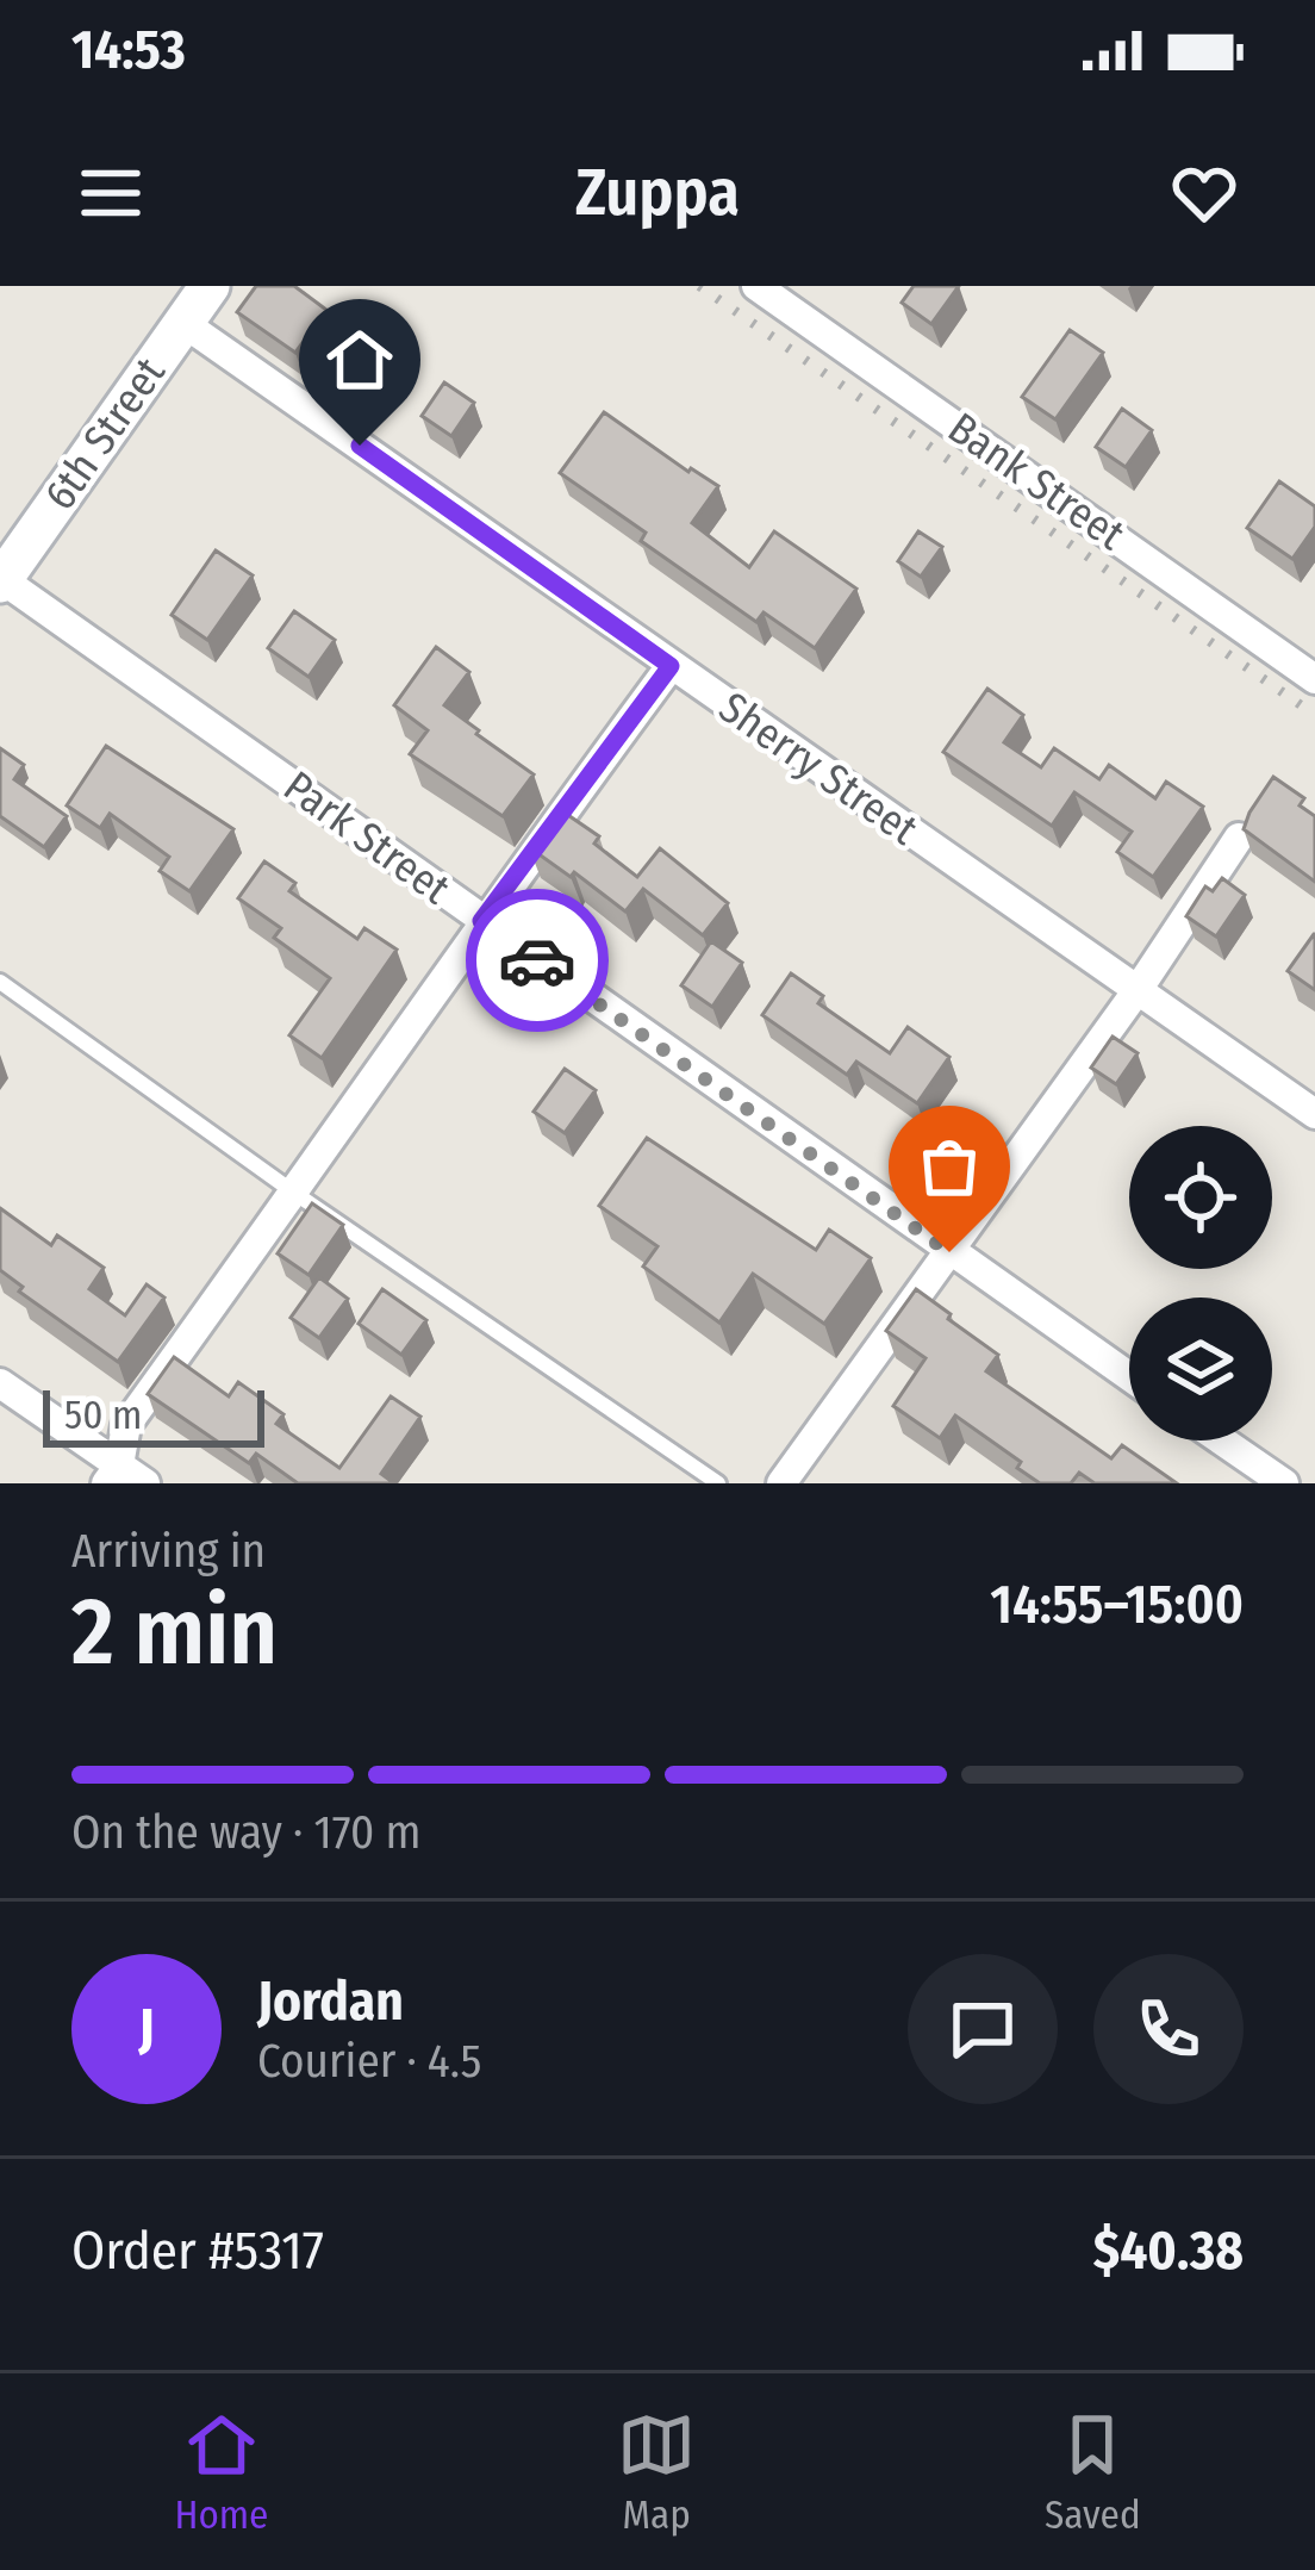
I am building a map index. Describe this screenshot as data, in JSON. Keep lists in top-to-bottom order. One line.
{"streets":{"street":["6th Street","Bank Street","Sherry Street","Park Street"]},"crossings":[["6th Street","Sherry Street"],["6th Street","Park Street"]],"scale_bar":"50 m","page":{"status":"14:53","header":"Zuppa","scale":"50 m","heading":["2 min","Arriving in","14:55–15:00"],"panel":["Jordan","Courier · 4.5","Order #5317","$40.38"],"bar":"On the way · 170 m","round":"J","tabs":["Home","Map","Saved"]}}
